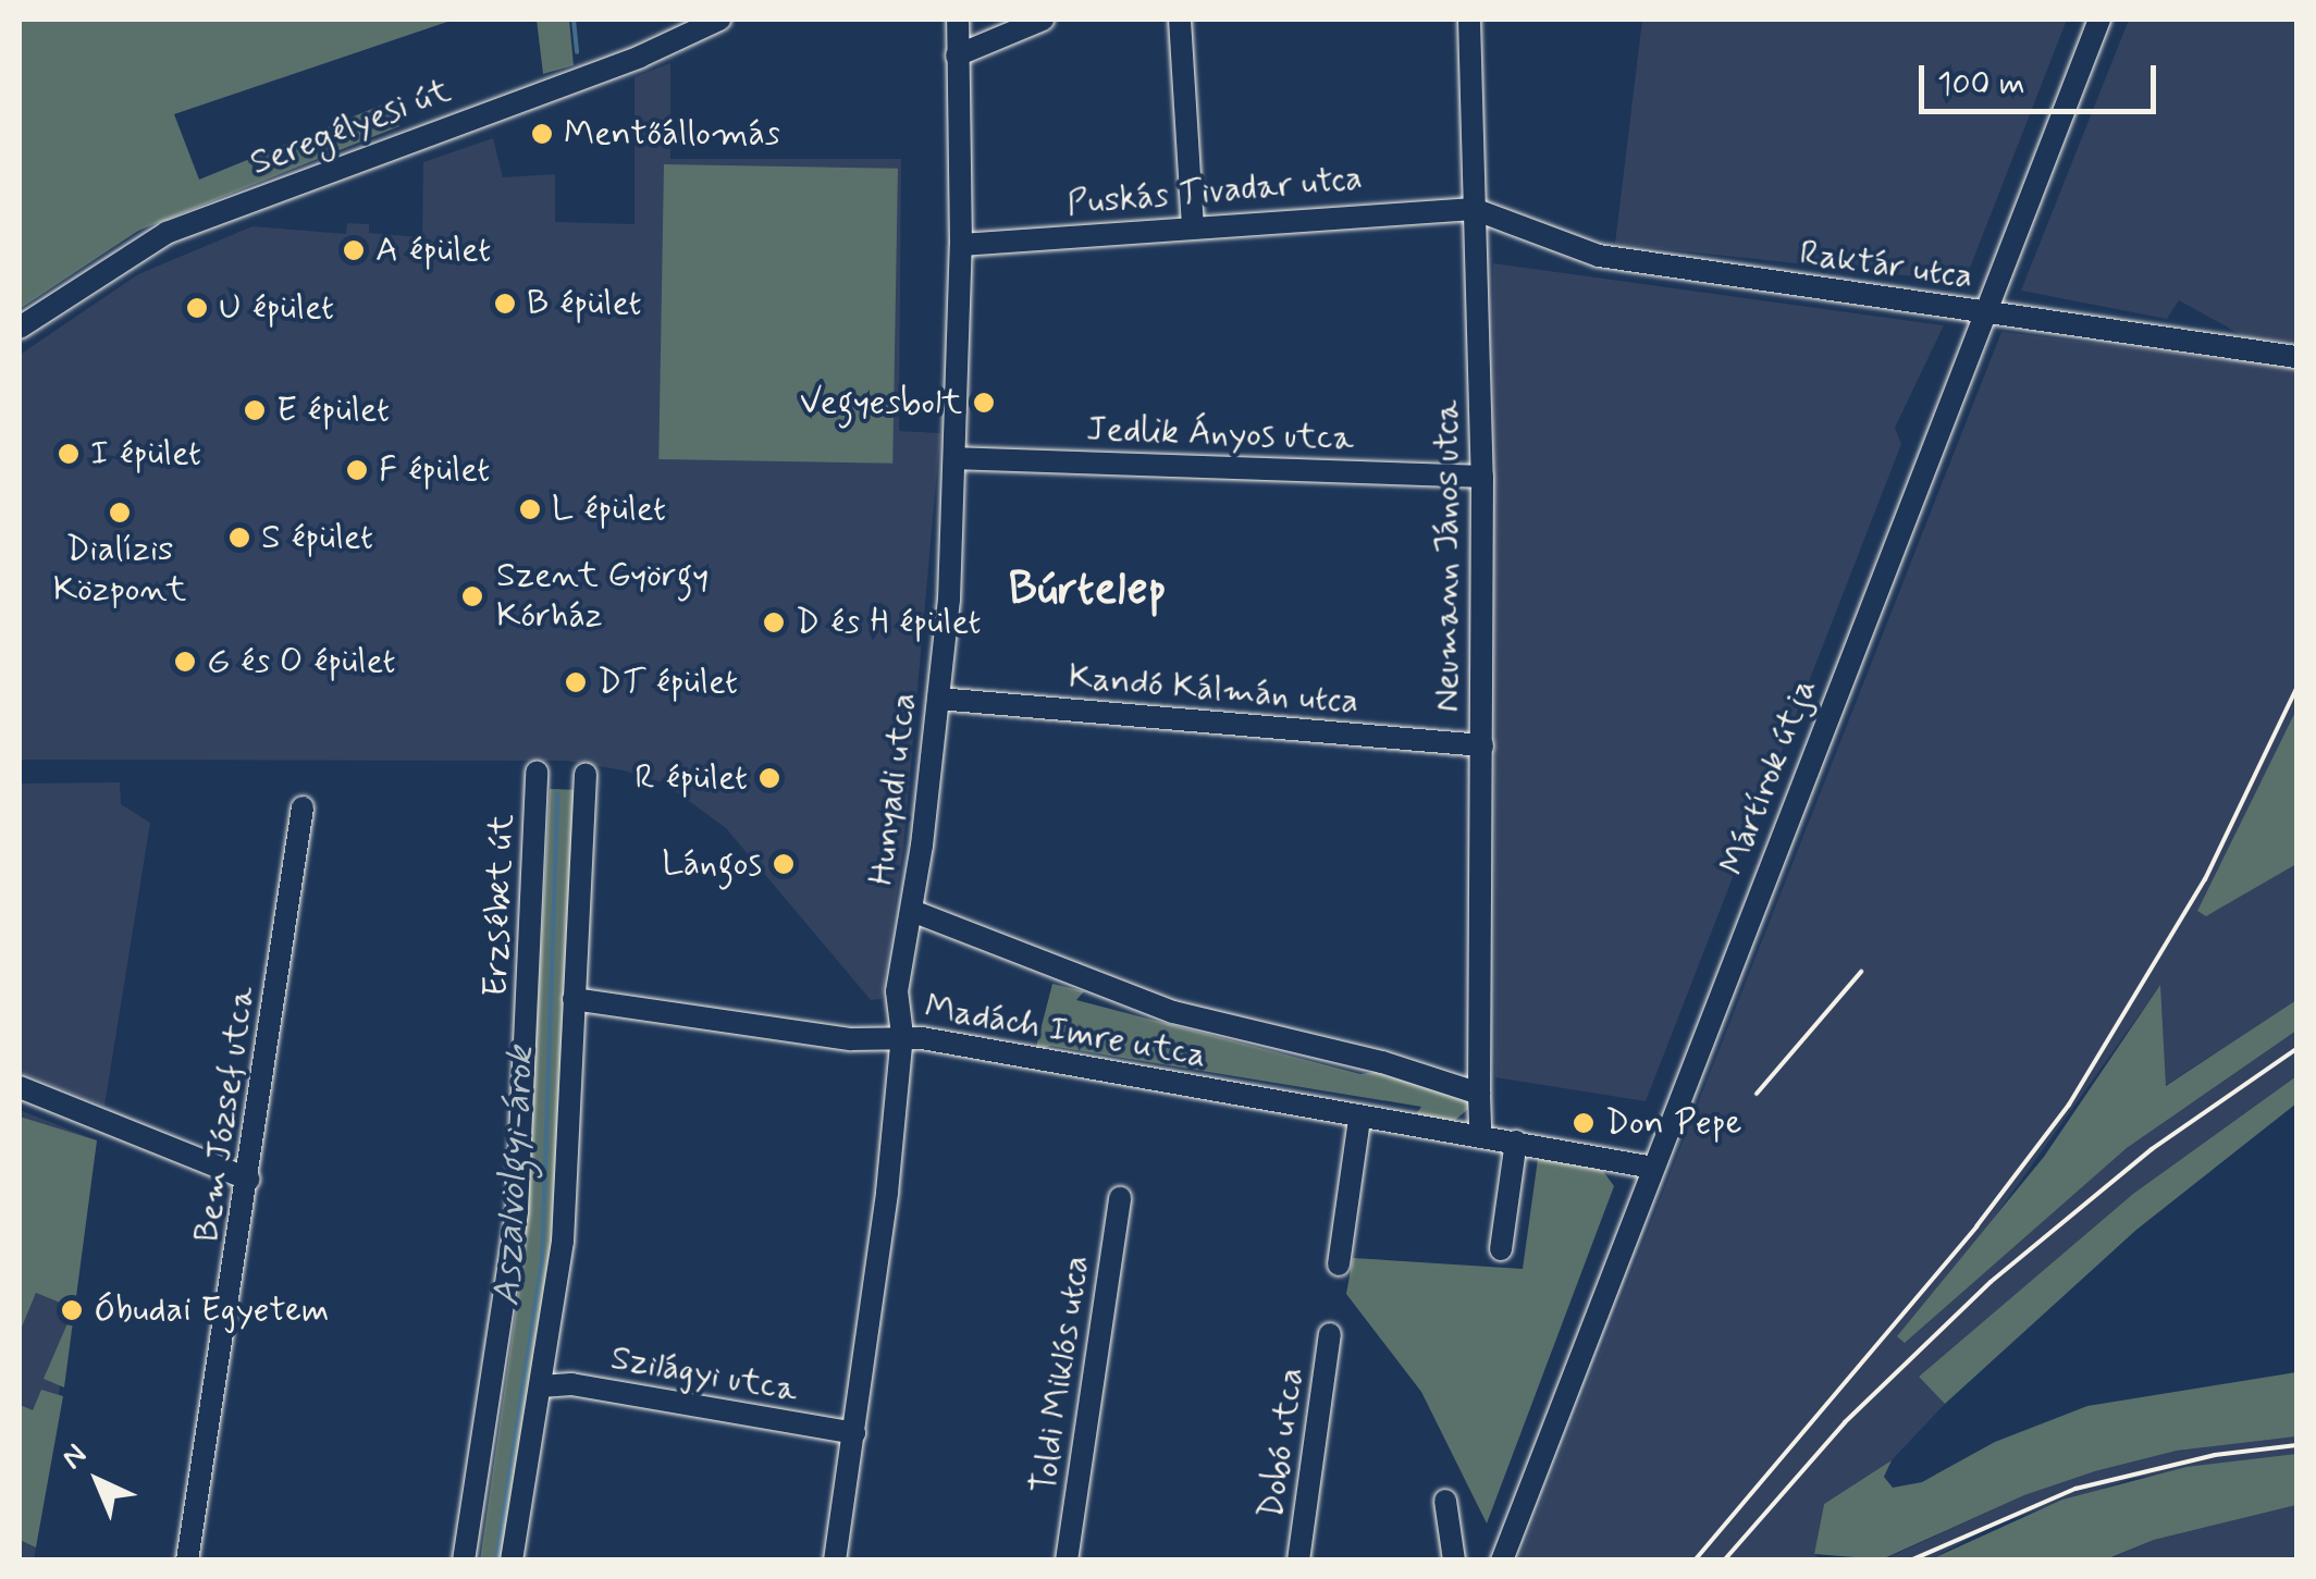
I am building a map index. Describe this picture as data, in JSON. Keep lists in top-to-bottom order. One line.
{"streets":{"street":["Seregélyesi út","Puskás Tivadar utca","Raktár utca","Jedlik Ányos utca","Neumann János utca","Kandó Kálmán utca","Mártírok útja","Hunyadi utca","Erzsébet út","Madách Imre utca","Bem József utca","Szilágyi utca","Toldi Miklós utca","Dobó utca"]},"crossings":[["Puskás Tivadar utca","Raktár utca"],["Puskás Tivadar utca","Neumann János utca"],["Puskás Tivadar utca","Hunyadi utca"],["Raktár utca","Neumann János utca"],["Raktár utca","Mártírok útja"],["Jedlik Ányos utca","Neumann János utca"],["Jedlik Ányos utca","Hunyadi utca"],["Neumann János utca","Kandó Kálmán utca"],["Neumann János utca","Madách Imre utca"],["Kandó Kálmán utca","Hunyadi utca"],["Mártírok útja","Madách Imre utca"],["Hunyadi utca","Madách Imre utca"],["Hunyadi utca","Szilágyi utca"]],"districts":["Búrtelep"],"water":["Aszalvölgyi-árok"],"places":["Mentőállomás","A épület","B épület","U épület","Vegyesbolt","E épület","I épület","F épület","L épület","Dialízis Központ","S épület","Szent György Kórház","D és H épület","G és O épület","DT épület","R épület","Lángos","Don Pepe","Óbudai Egyetem"],"scale_bar":"100 m","north":"top left"}
